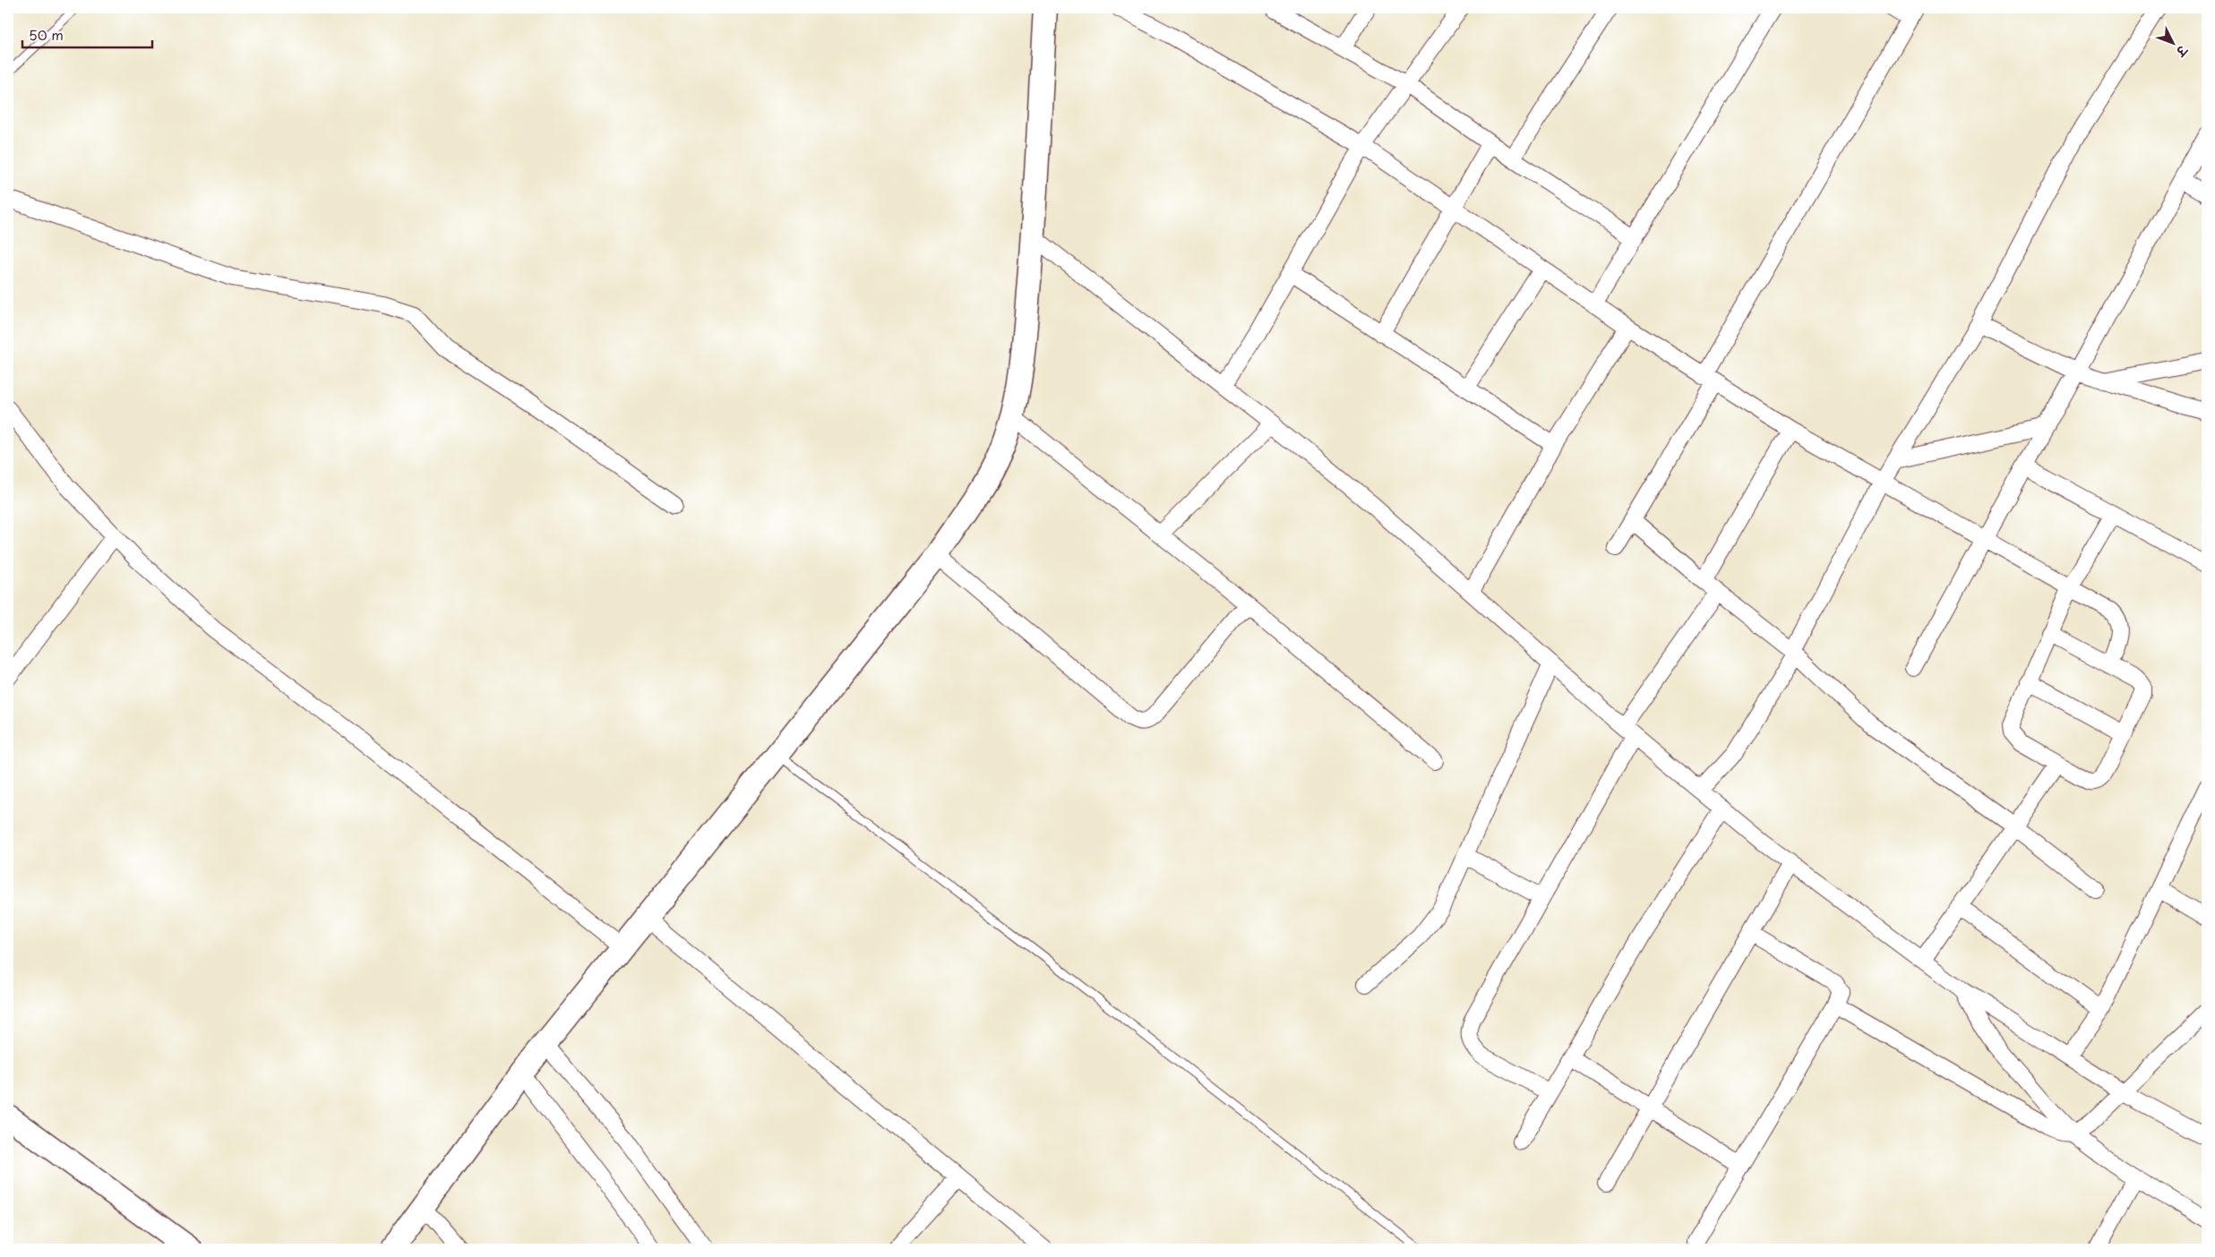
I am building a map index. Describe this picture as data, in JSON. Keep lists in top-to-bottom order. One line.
{"scale_bar":"50 m","north":"bottom right"}
